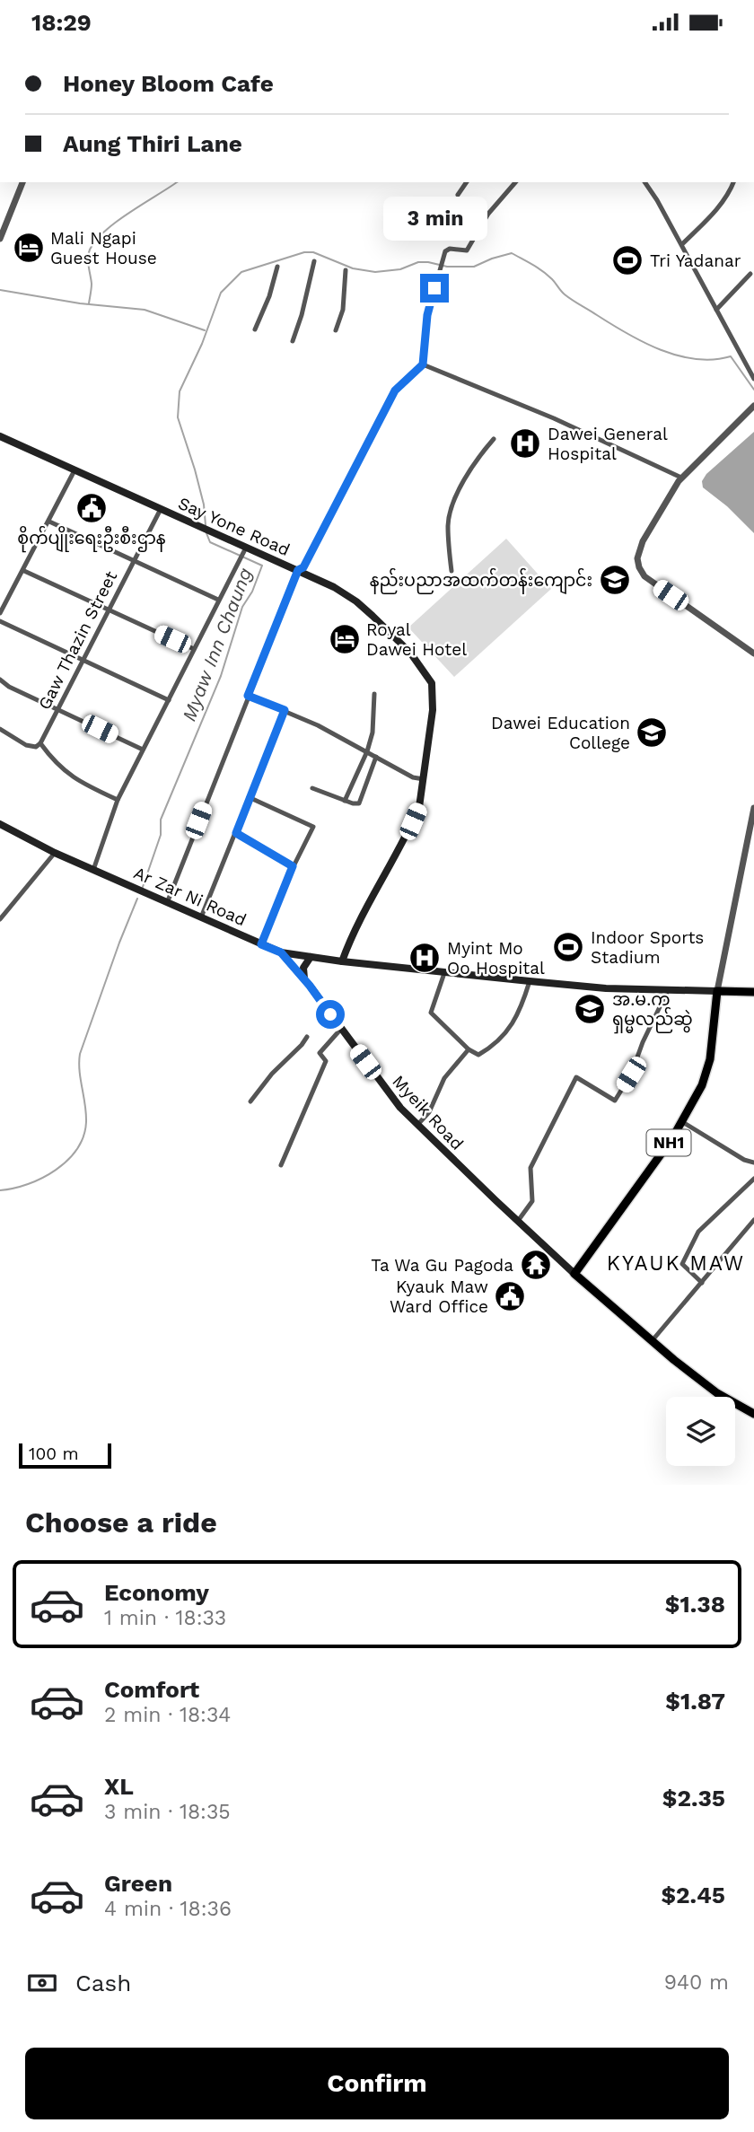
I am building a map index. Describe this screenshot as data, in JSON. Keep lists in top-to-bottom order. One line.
{"streets":{"highway":["Ar Zar Ni Road","NH1"],"main road":["Say Yone Road","Myeik Road"],"street":["Gaw Thazin Street"]},"crossings":[["Say Yone Road","Gaw Thazin Street"],["Say Yone Road","Ar Zar Ni Road"],["Ar Zar Ni Road","Myeik Road"],["Ar Zar Ni Road","NH1"],["Myeik Road","NH1"]],"districts":["KYAUK MAW"],"water":["Myaw Inn Chaung"],"places":{"hotel":["Mali Ngapi Guest House","Royal Dawei Hotel"],"sports":["Tri Yadanar","Indoor Sports Stadium"],"hospital":["Dawei General Hospital","Myint Mo Oo Hospital"],"public building":["စိုက်ပျိုးရေးဦးစီးဌာန","Kyauk Maw Ward Office"],"school or university":["နည်းပညာအထက်တန်းကျောင်း","Dawei Education College","အ.မ.က ရှမ္မလည်ဆွဲ"],"temple":["Ta Wa Gu Pagoda"]},"scale_bar":"100 m","page":{"status":"18:29","banner":["Honey Bloom Cafe","Aung Thiri Lane"],"bubble":"3 min","scale":"100 m","heading":"Choose a ride","list":[{"name":"Economy","note":"1 min · 18:33","value":"$1.38"},{"name":"Comfort","note":"2 min · 18:34","value":"$1.87"},{"name":"XL","note":"3 min · 18:35","value":"$2.35"},{"name":"Green","note":"4 min · 18:36","value":"$2.45"}],"pay":["Cash","940 m"],"buttons":"Confirm"}}
